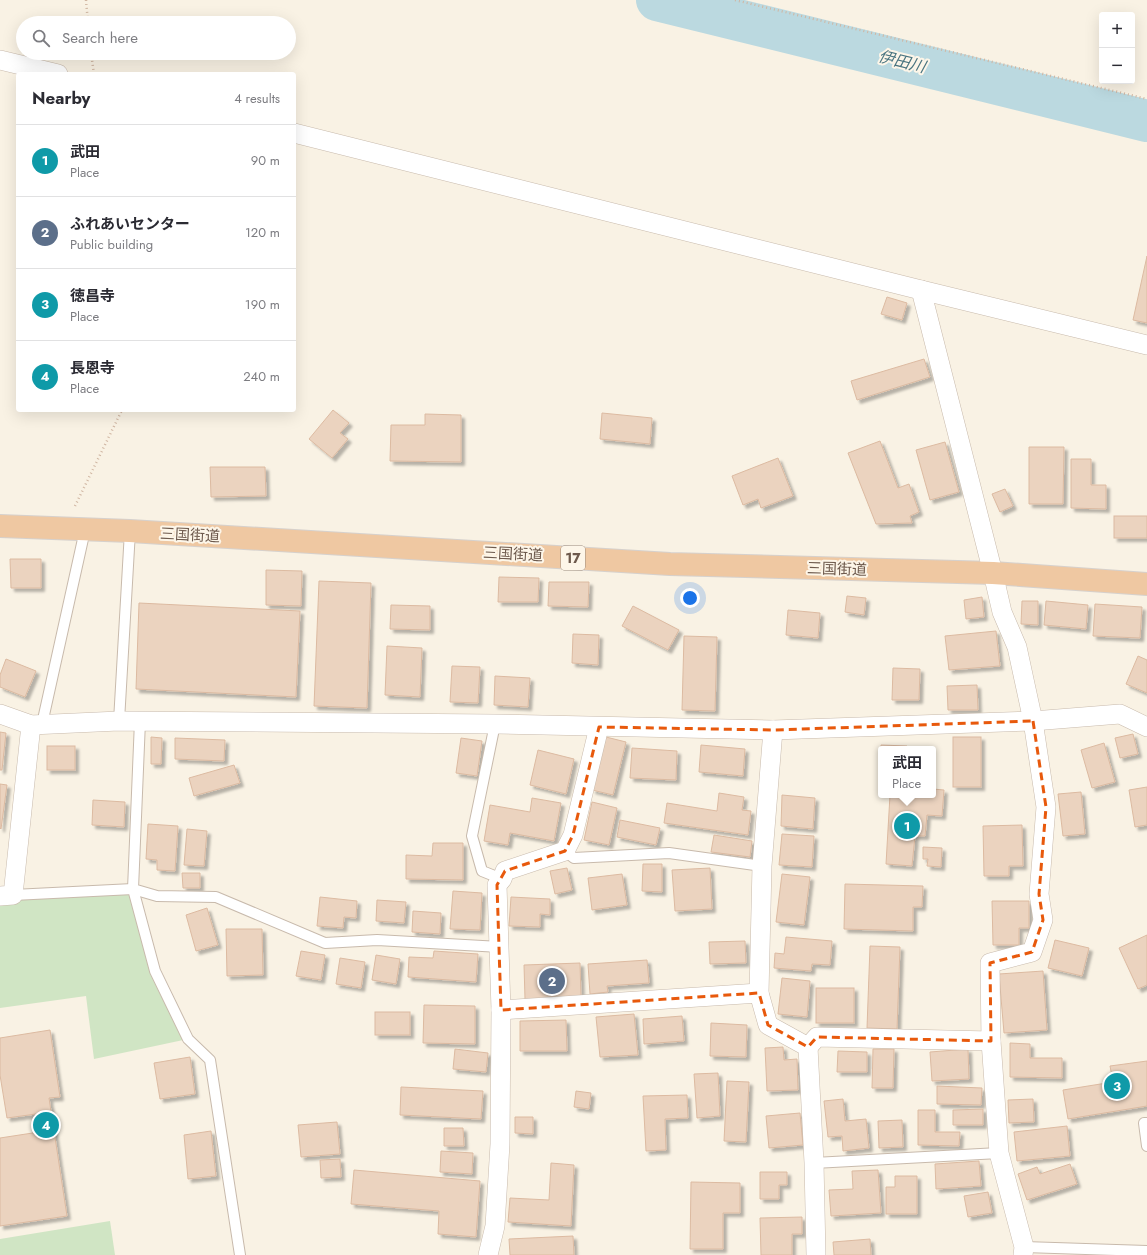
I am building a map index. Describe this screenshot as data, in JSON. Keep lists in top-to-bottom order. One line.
{"streets":{"highway":["三国街道","17"]},"water":["伊田川"],"page":{"map_buttons":["+","−"],"search":"Search here","heading":["Nearby","4 results"],"list":[{"mark":"1","name":"武田","note":"Place","value":"90 m"},{"mark":"2","name":"ふれあいセンター","note":"Public building","value":"120 m"},{"mark":"3","name":"徳昌寺","note":"Place","value":"190 m"},{"mark":"4","name":"長恩寺","note":"Place","value":"240 m"}],"popup":["武田","Place"],"pins":["1","2","3","4"]}}
